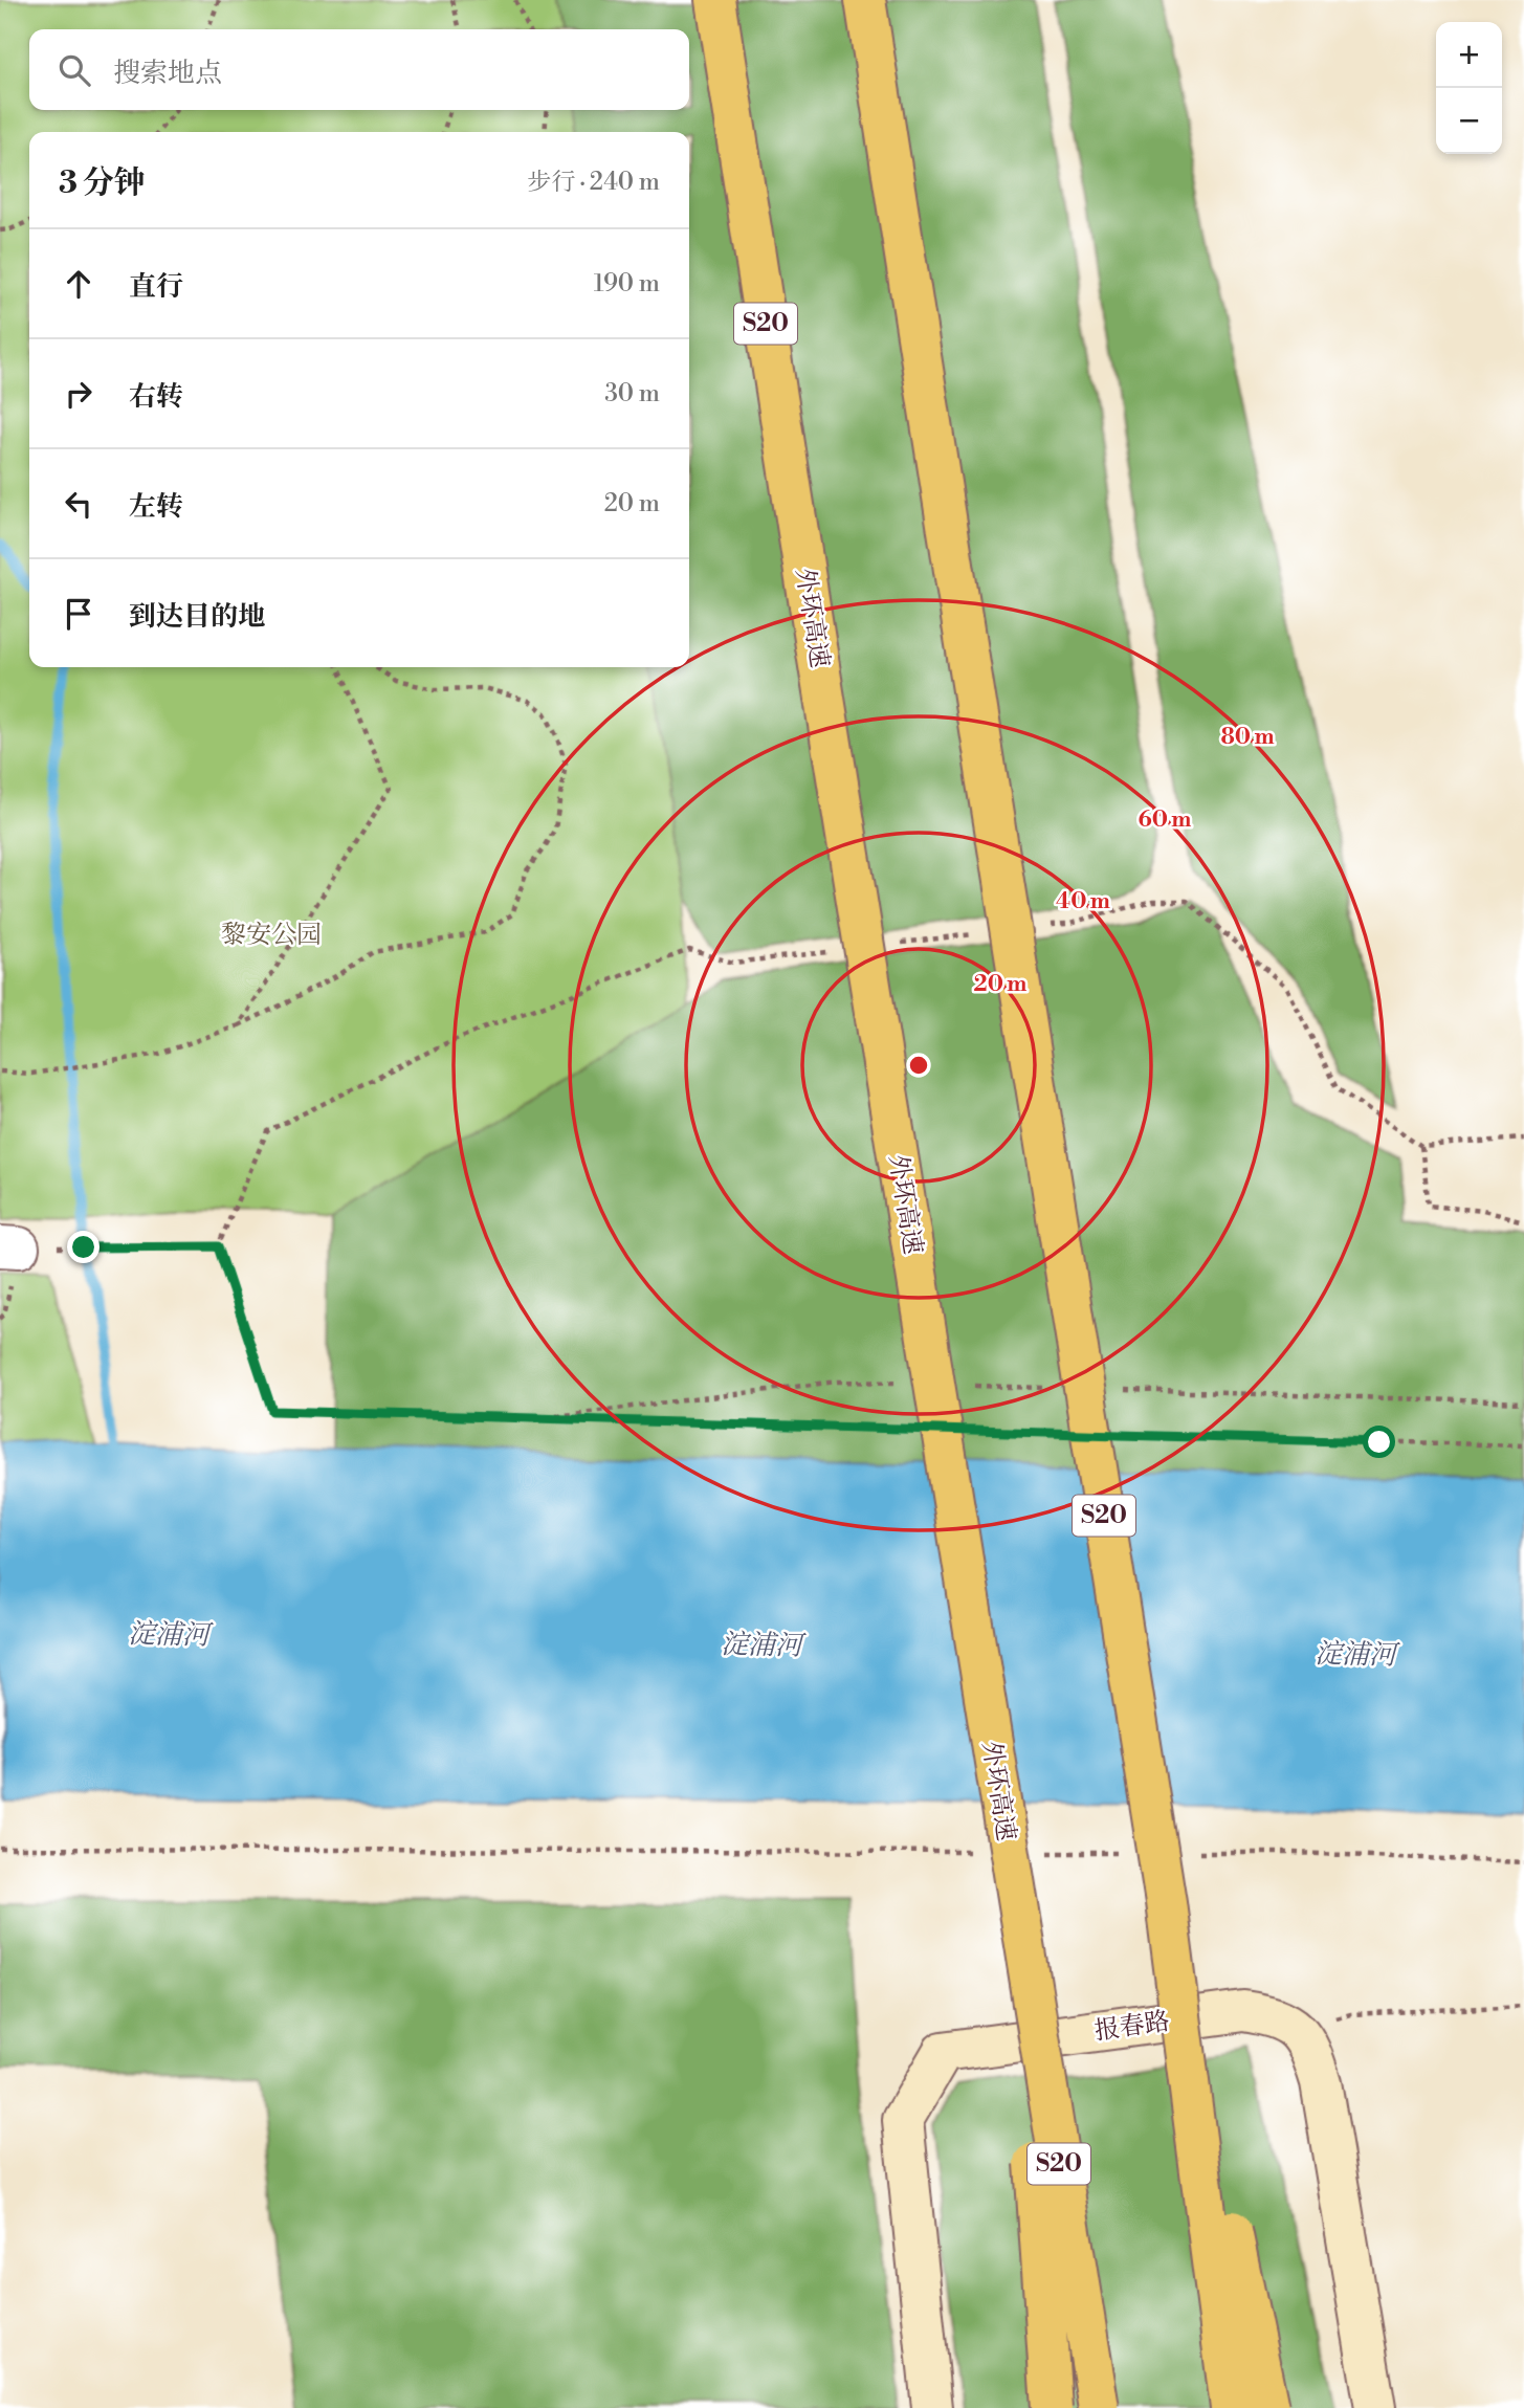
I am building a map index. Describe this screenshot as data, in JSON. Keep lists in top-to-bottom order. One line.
{"streets":{"highway":["S20","外环高速"],"street":["报春路"]},"water":["淀浦河"],"parks":["黎安公园"],"page":{"map_buttons":["+","−"],"search":"搜索地点","heading":["3 分钟","步行 · 240 m"],"list":[["直行","190 m"],["右转","30 m"],["左转","20 m"],"到达目的地"]},"rings":["80 m","60 m","40 m","20 m"]}
